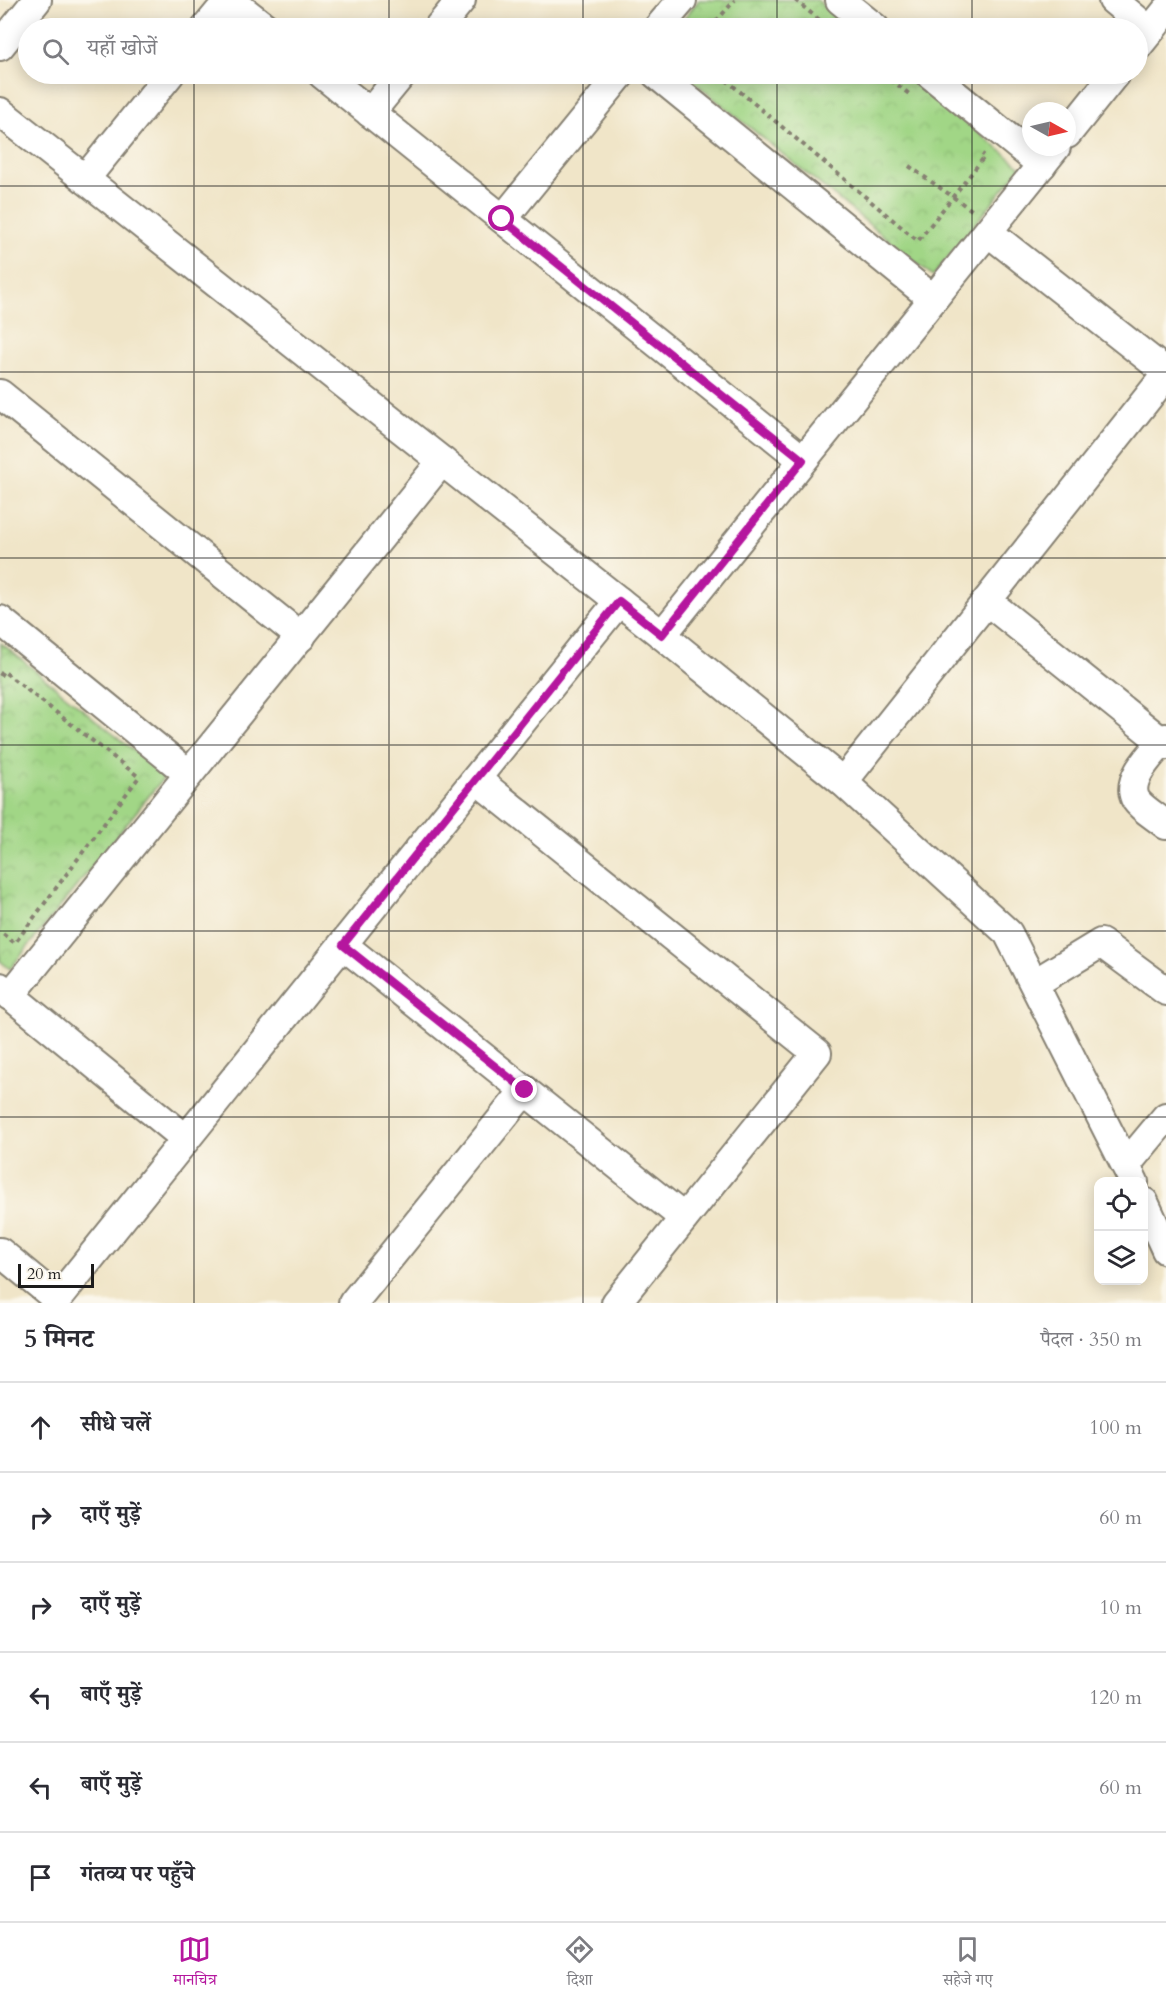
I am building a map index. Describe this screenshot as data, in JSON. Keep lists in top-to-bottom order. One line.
{"scale_bar":"20 m","north":"right","page":{"search":"यहाँ खोजें","scale":"20 m","heading":["5 मिनट","पैदल · 350 m"],"list":[["सीधे चलें","100 m"],["दाएँ मुड़ें","60 m"],["दाएँ मुड़ें","10 m"],["बाएँ मुड़ें","120 m"],["बाएँ मुड़ें","60 m"],"गंतव्य पर पहुँचे"],"nav":["मानचित्र","दिशा","सहेजे गए"]}}
